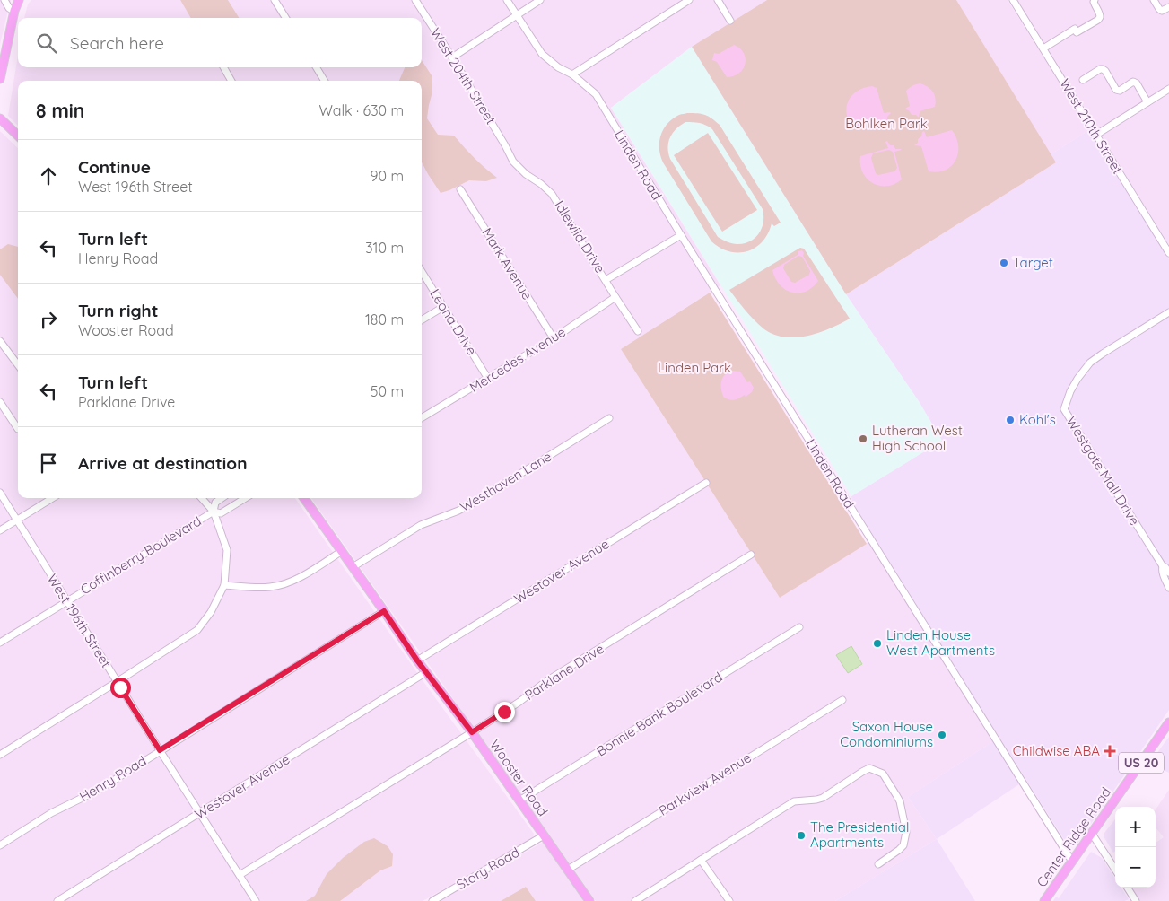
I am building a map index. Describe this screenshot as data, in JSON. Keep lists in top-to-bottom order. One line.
{"streets":{"main road":["US 20","Wooster Road","Center Ridge Road"],"street":["West 204th Street","West 210th Street","Linden Road","Idlewild Drive","Mark Avenue","Leona Drive","Mercedes Avenue","Westgate Mall Drive","Westhaven Lane","Coffinberry Boulevard","Westover Avenue","West 196th Street","Parklane Drive","Bonnie Bank Boulevard","Henry Road","Parkview Avenue","Story Road"]},"crossings":[["West 204th Street","Idlewild Drive"],["Linden Road","Center Ridge Road"],["Idlewild Drive","Mercedes Avenue"],["Mark Avenue","Mercedes Avenue"],["Leona Drive","Mercedes Avenue"],["Westhaven Lane","Wooster Road"],["Coffinberry Boulevard","West 196th Street"],["Westover Avenue","West 196th Street"],["Westover Avenue","Wooster Road"],["West 196th Street","Parklane Drive"],["West 196th Street","Henry Road"],["Parklane Drive","Wooster Road"],["Bonnie Bank Boulevard","Wooster Road"],["Wooster Road","Henry Road"],["Wooster Road","Parkview Avenue"],["Wooster Road","Story Road"]],"parks":["Bohlken Park","Linden Park"],"places":{"other":["Target","Kohl's","Lutheran West High School","Linden House West Apartments","Saxon House Condominiums","The Presidential Apartments"],"health":["Childwise ABA"]},"page":{"search":"Search here","heading":["8 min","Walk · 630 m"],"list":[["Continue","West 196th Street","90 m"],["Turn left","Henry Road","310 m"],["Turn right","Wooster Road","180 m"],["Turn left","Parklane Drive","50 m"],"Arrive at destination"],"map_buttons":["+","−"]}}
